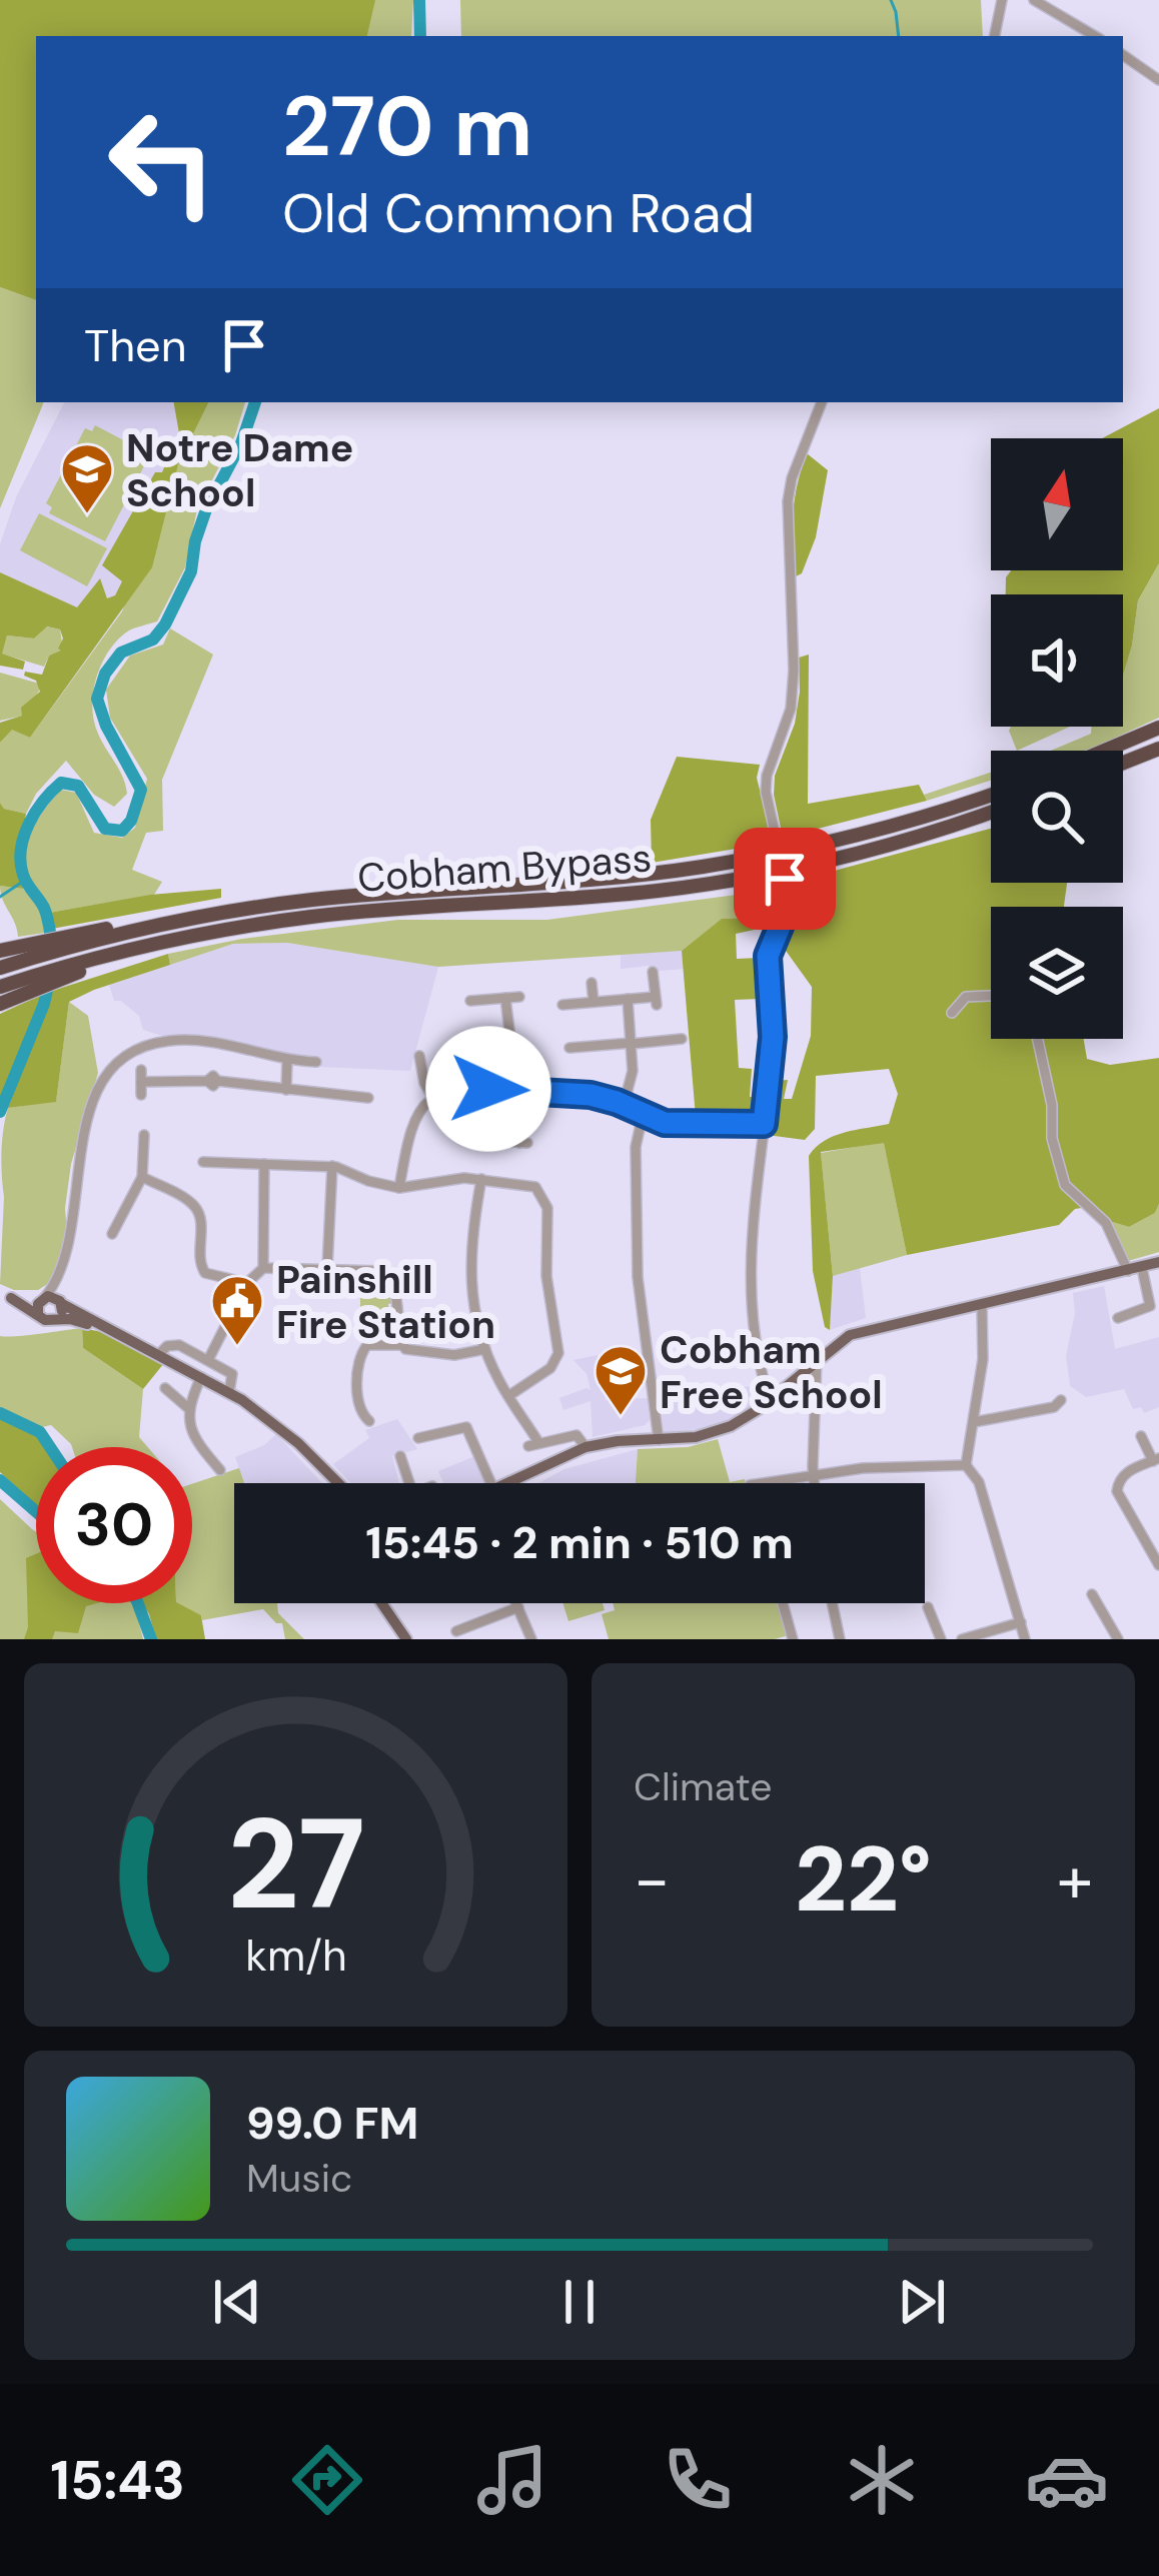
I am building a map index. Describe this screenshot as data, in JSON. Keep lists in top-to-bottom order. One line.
{"streets":{"highway":["Cobham Bypass"]},"places":{"school or university":["Notre Dame School","Cobham Free School"],"public building":["Painshill Fire Station"]},"north":"top","page":{"turn":["270 m","Old Common Road"],"then":"Then","limit":"30","trip":"15:45 · 2 min · 510 m","tile":"Climate","heat":["−","22°","+"],"song":["99.0 FM","Music"],"tabs":"15:43","gauge":["27","km/h"]}}
